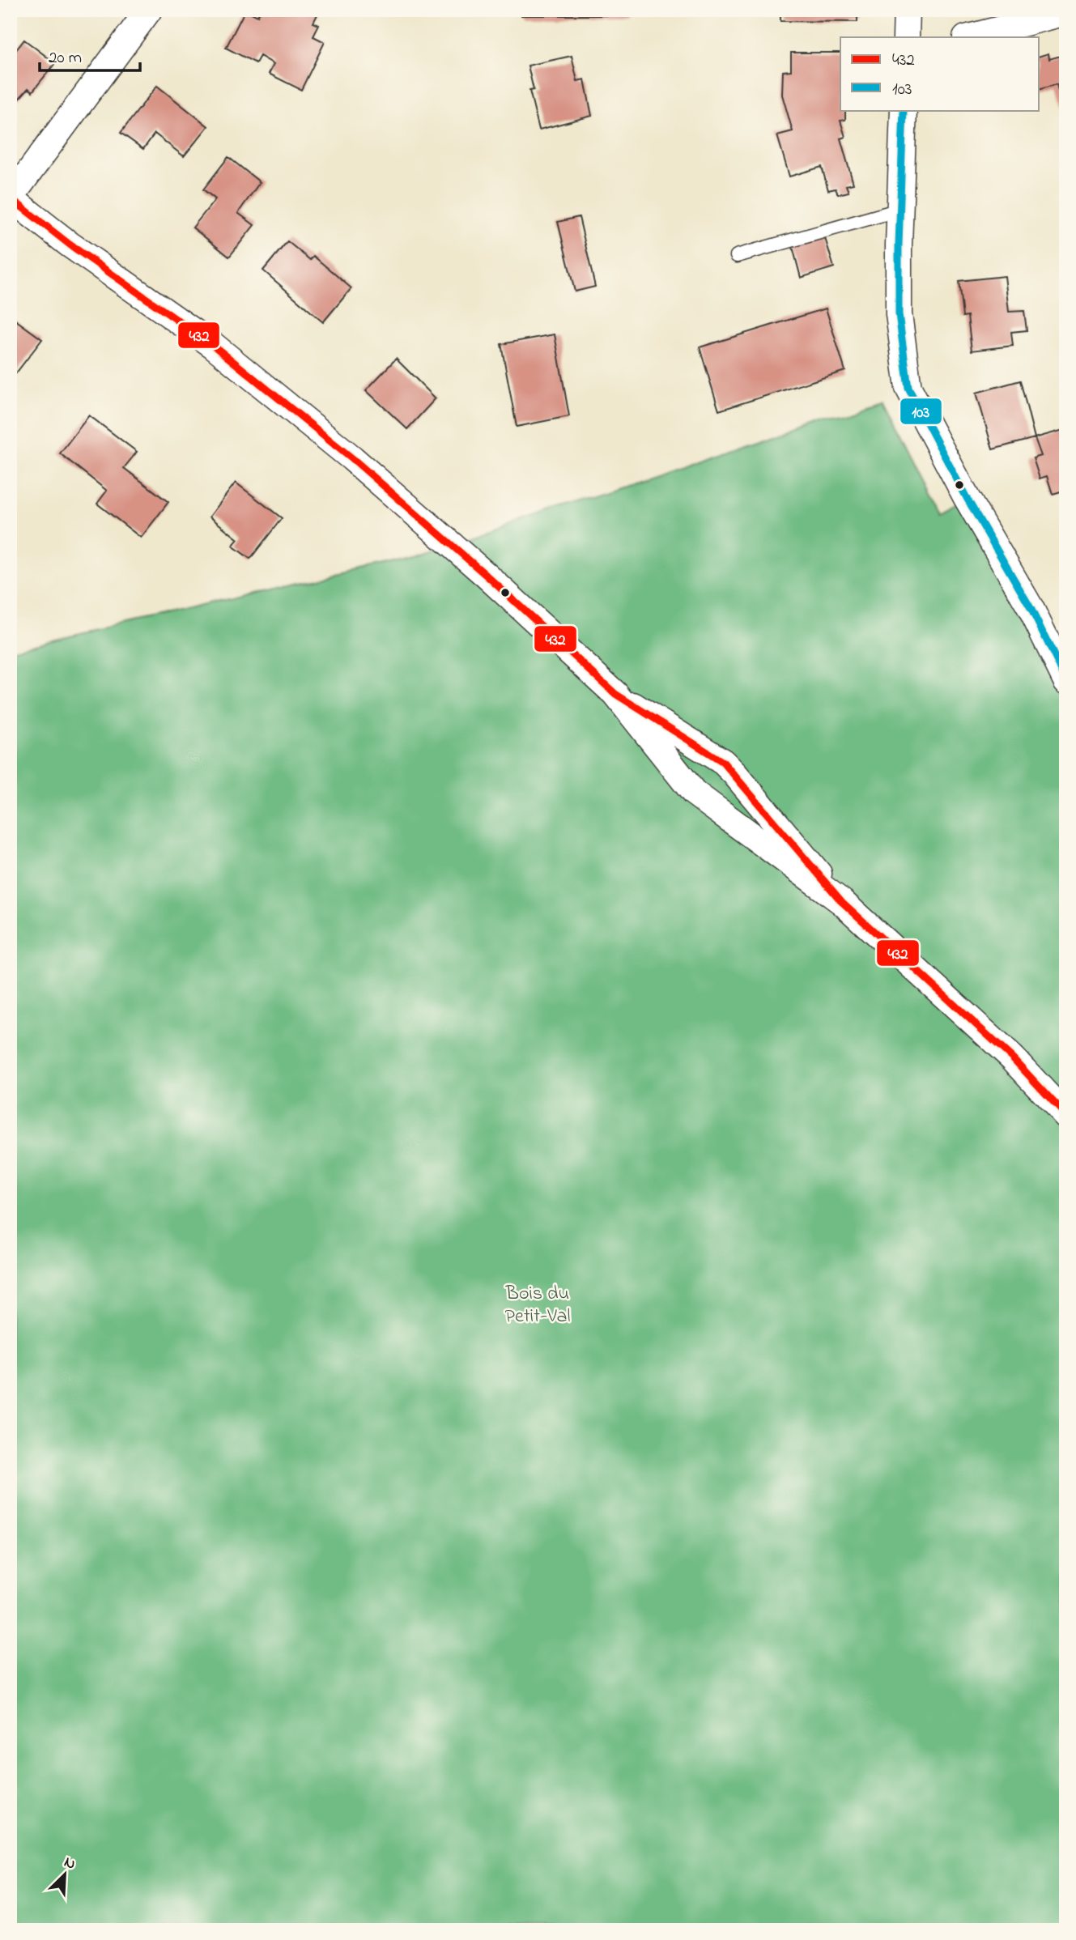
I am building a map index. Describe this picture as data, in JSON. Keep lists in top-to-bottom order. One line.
{"parks":["Bois du Petit-Val"],"lines":["transit line 103","transit line 432"],"legend":["432","103"],"scale_bar":"20 m","north":"top right"}
